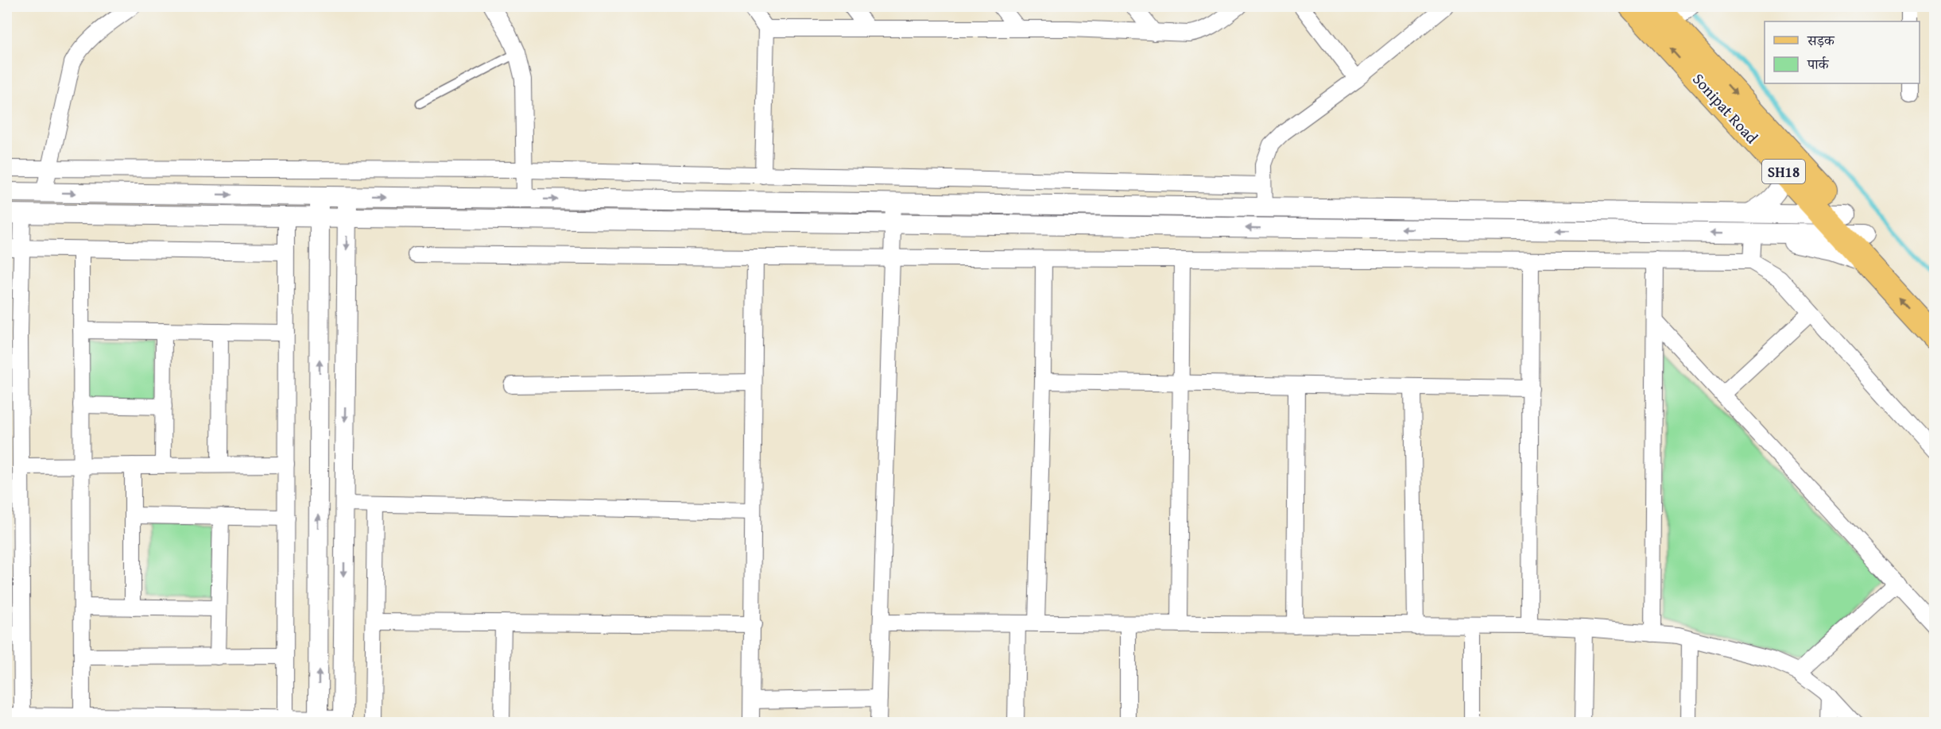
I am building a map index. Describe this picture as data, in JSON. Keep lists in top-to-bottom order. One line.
{"streets":{"main road":["Sonipat Road","SH18"]},"legend":["सड़क","पार्क"]}
